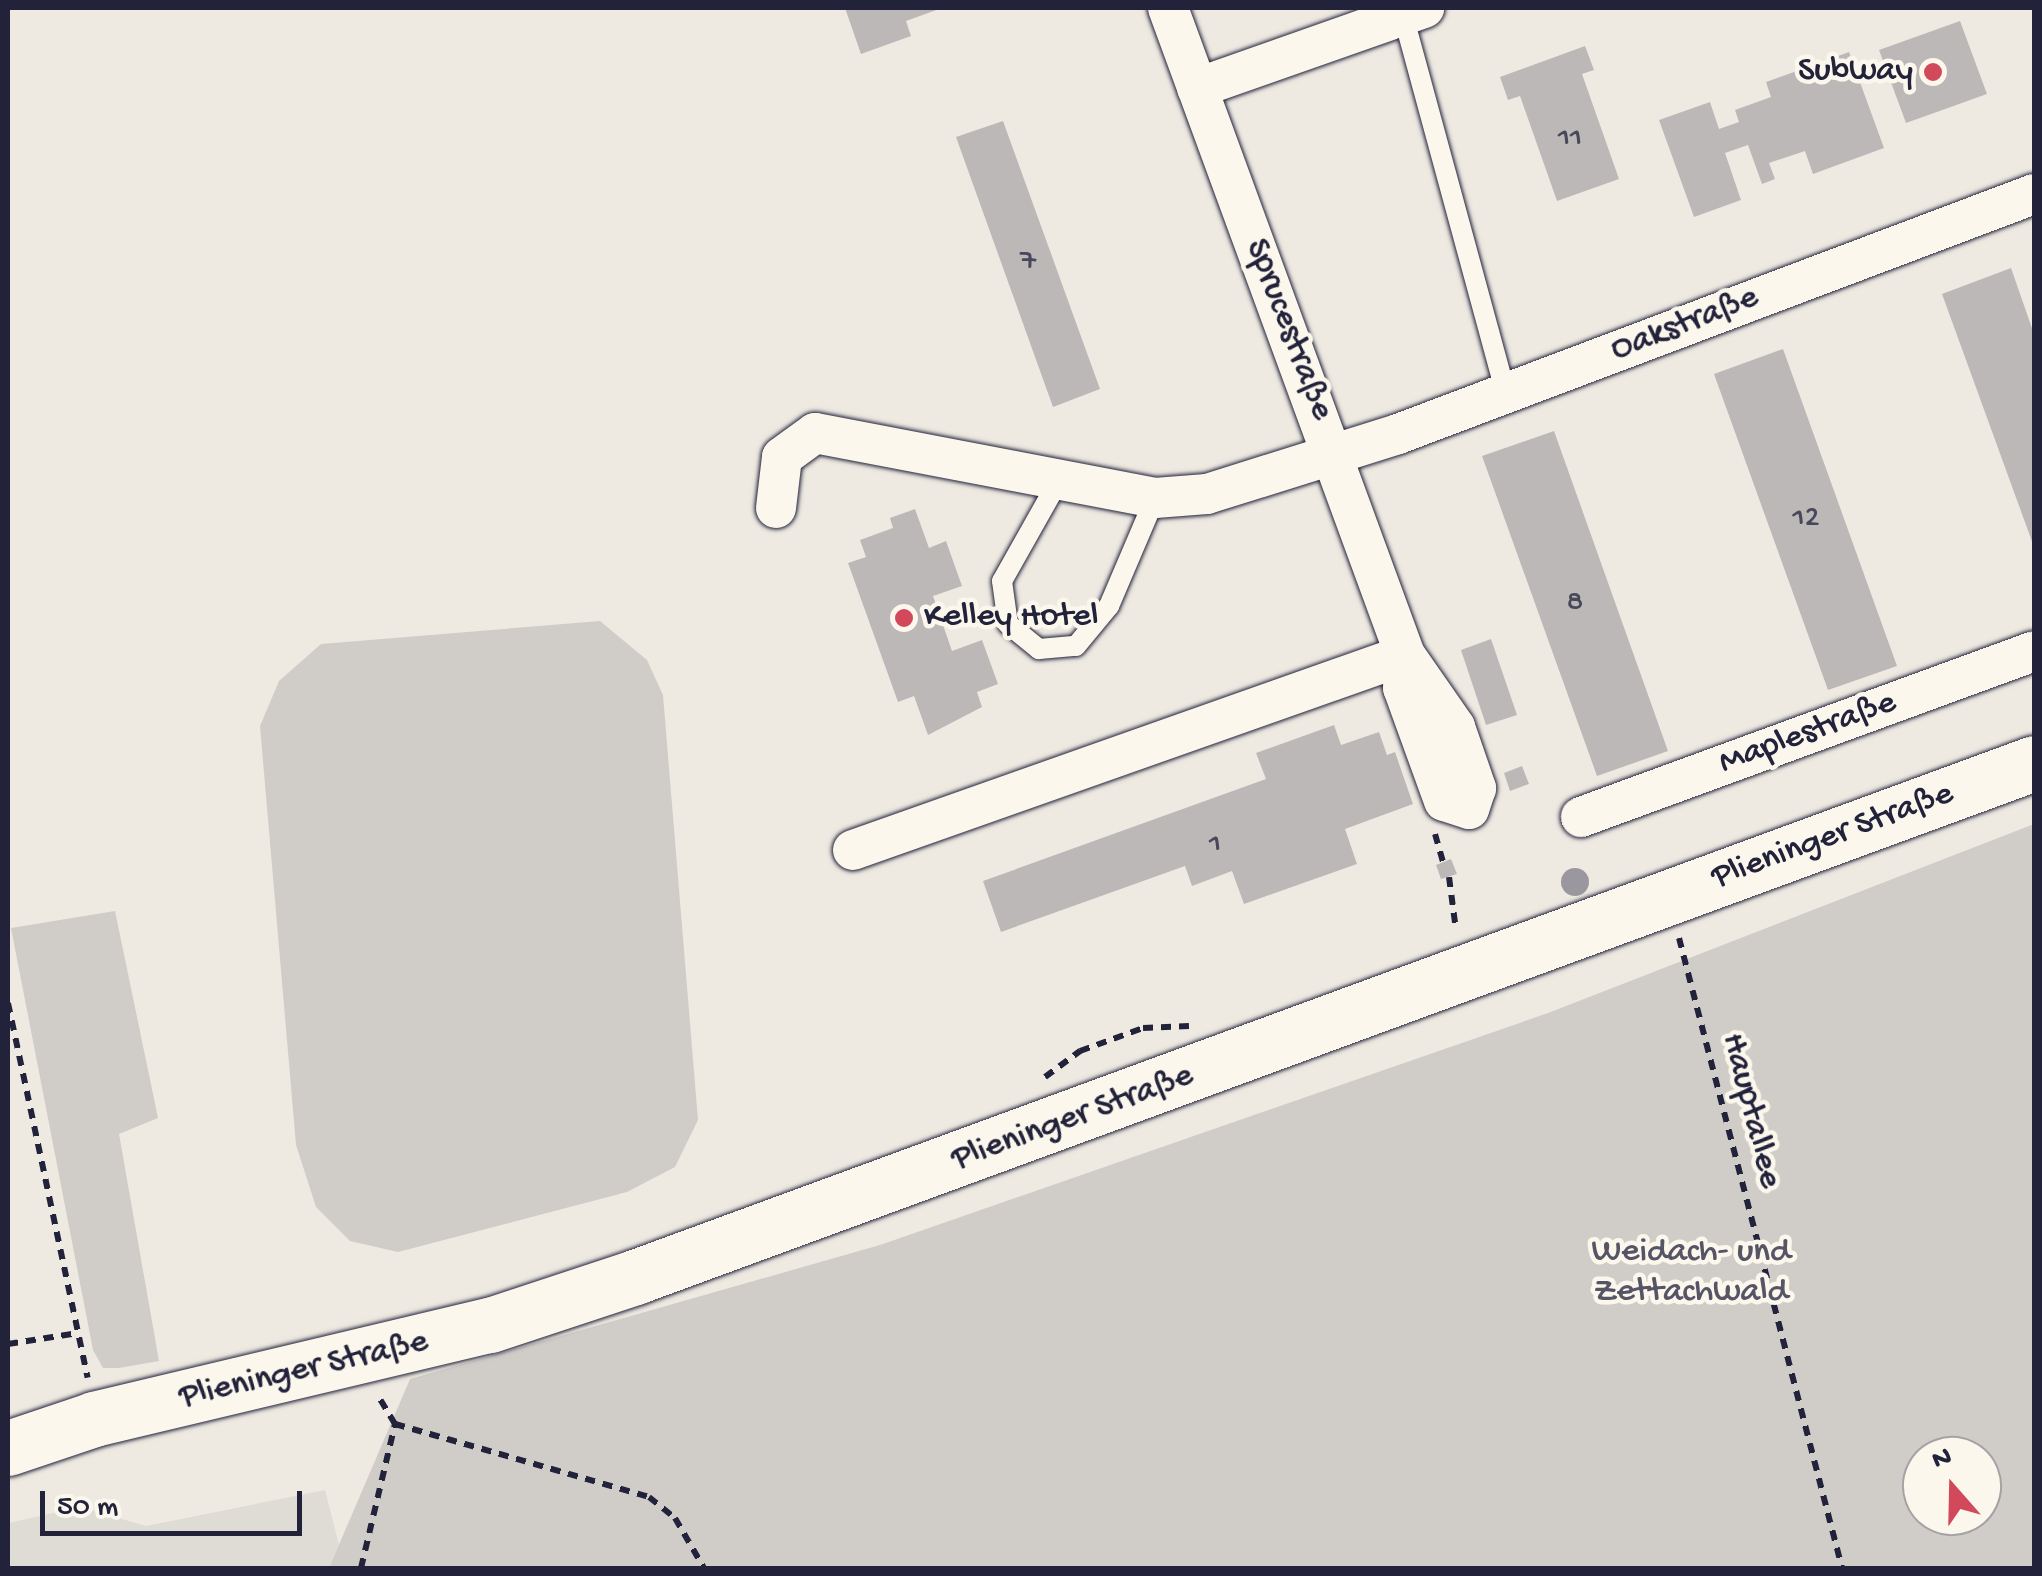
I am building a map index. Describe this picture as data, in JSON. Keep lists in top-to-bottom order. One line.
{"streets":{"main road":["Plieninger Straße"],"street":["Oakstraße","Sprucestraße","Maplestraße"],"path":["Hauptallee"]},"crossings":[["Oakstraße","Sprucestraße"],["Plieninger Straße","Hauptallee"]],"parks":["Weidach- und Zettachwald"],"places":["Subway","Kelley Hotel"],"house_numbers":["11","7","12","8","1"],"scale_bar":"50 m","north":"top"}
